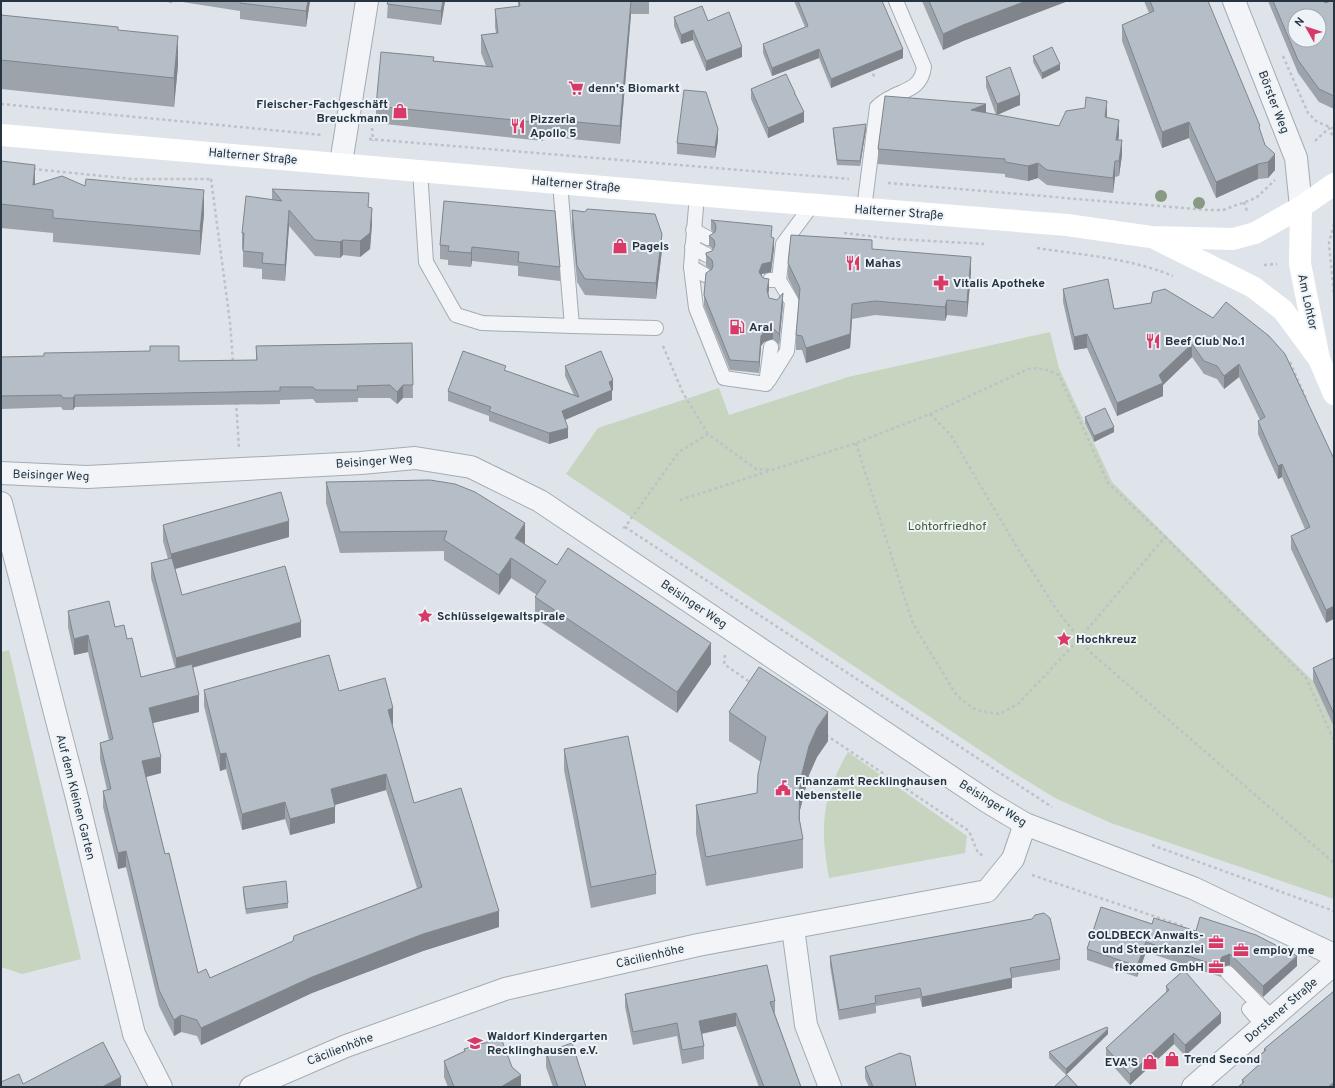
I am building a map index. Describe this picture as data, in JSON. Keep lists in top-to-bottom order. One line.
{"streets":{"main road":["Halterner Straße","Am Lohtor"],"street":["Börster Weg","Beisinger Weg","Auf dem Kleinen Garten","Cäcilienhöhe","Dorstener Straße"]},"crossings":[["Börster Weg","Halterner Straße"],["Börster Weg","Am Lohtor"],["Halterner Straße","Am Lohtor"],["Beisinger Weg","Cäcilienhöhe"]],"parks":["Lohtorfriedhof"],"places":{"supermarket":["denn's Biomarkt"],"shop":["Fleischer-Fachgeschäft Breuckmann","Pagels","Trend Second","EVA'S"],"restaurant":["Pizzeria Apollo 5","Mahas","Beef Club No.1"],"pharmacy":["Vitalis Apotheke"],"fuel station":["Aral"],"place":["Schlüsselgewaltspirale","Hochkreuz"],"public building":["Finanzamt Recklinghausen Nebenstelle"],"office":["GOLDBECK Anwalts- und Steuerkanzlei","employ me","flexomed GmbH"],"school or university":["Waldorf Kindergarten Recklinghausen e.V."]},"north":"top left"}
